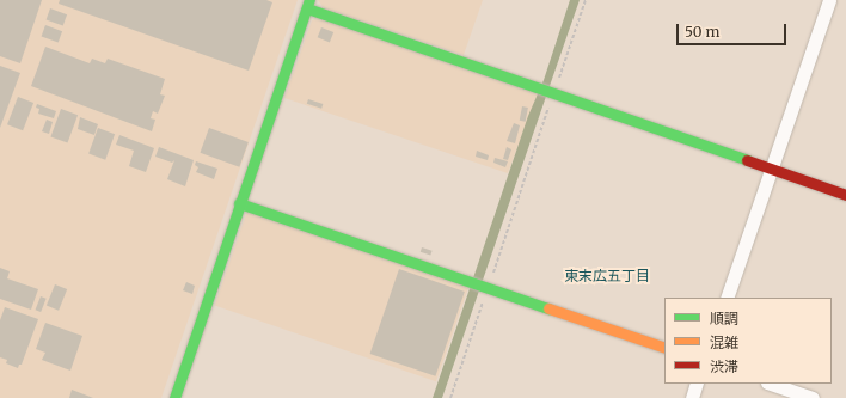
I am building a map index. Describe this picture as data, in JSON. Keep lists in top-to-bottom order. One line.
{"districts":["東末広五丁目"],"legend":["順調","混雑","渋滞"],"scale_bar":"50 m"}
